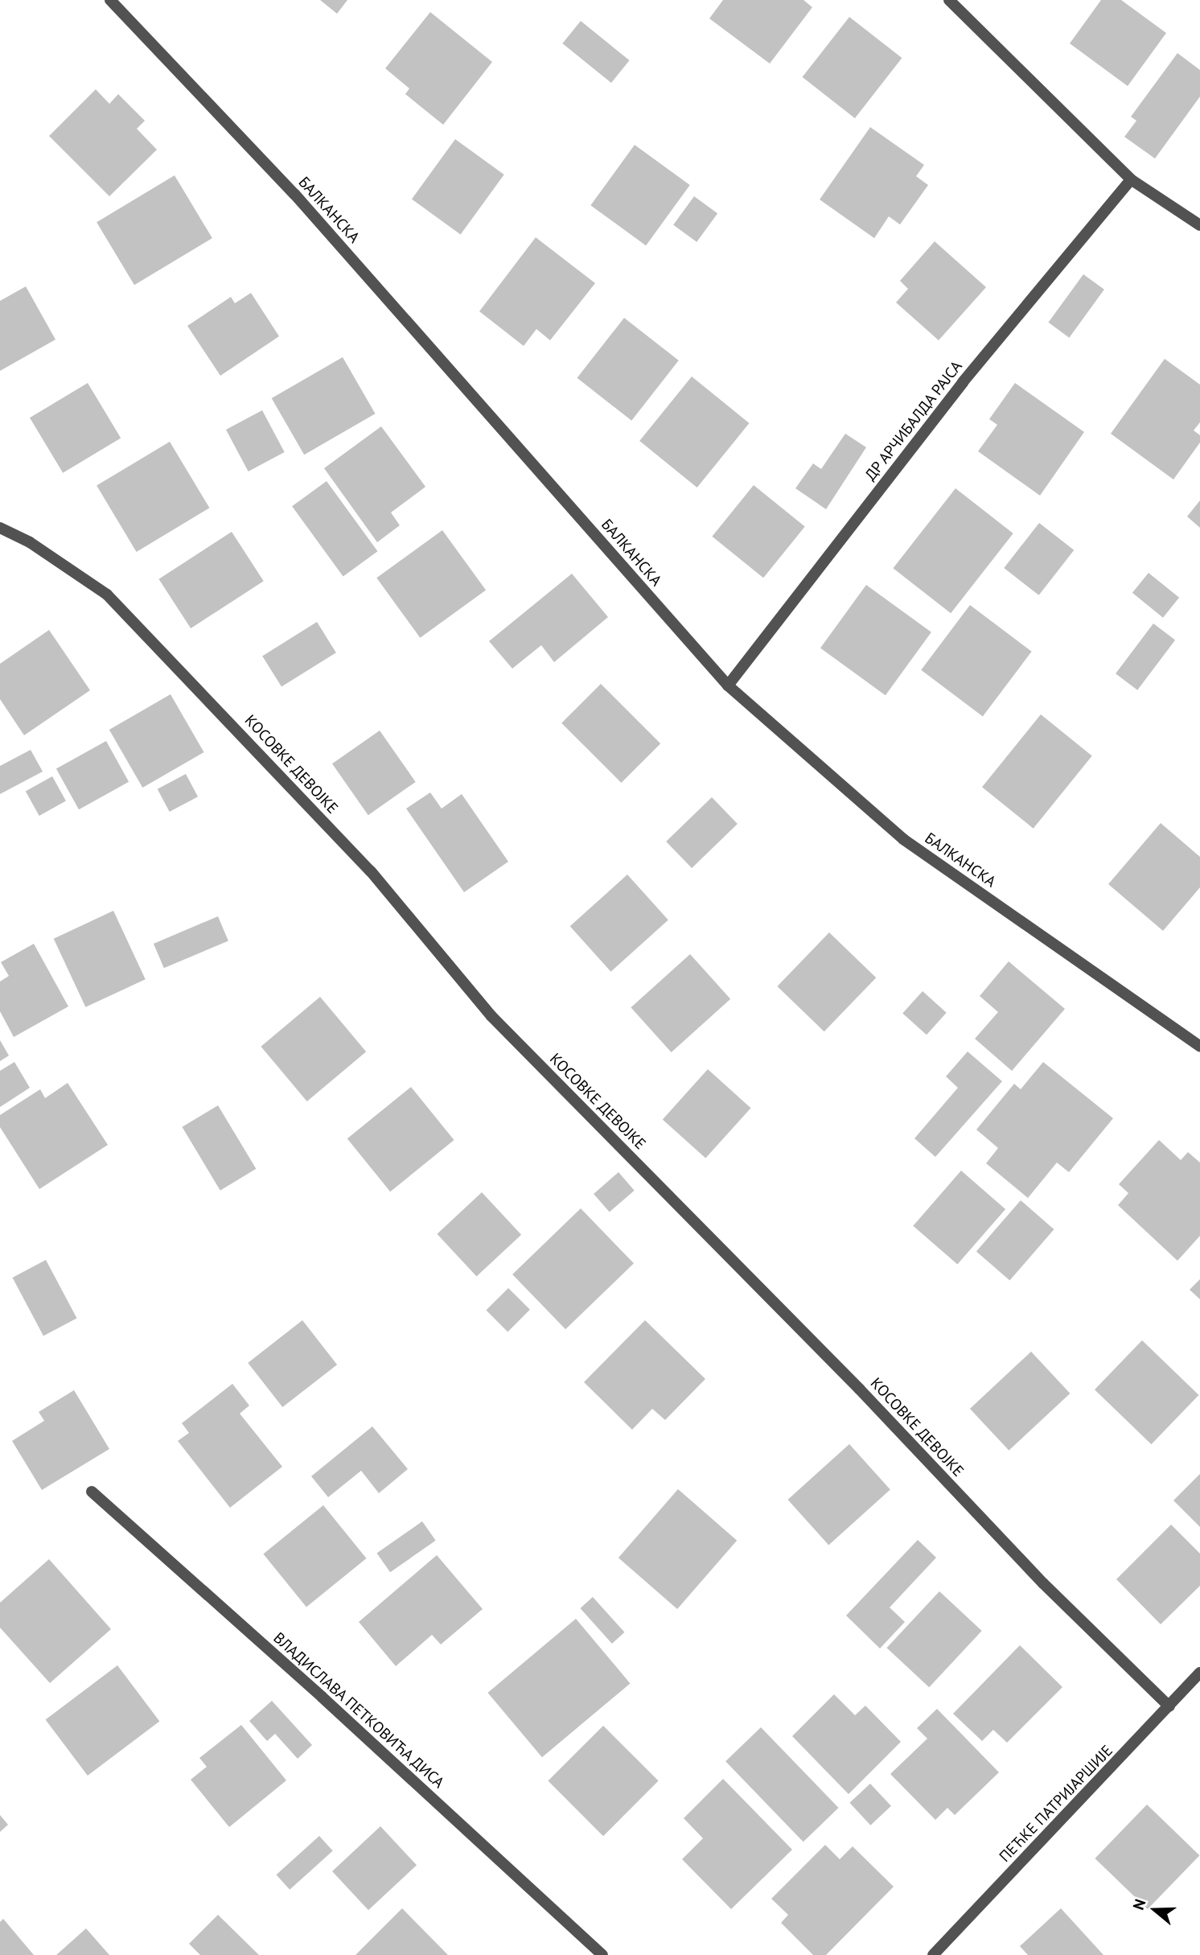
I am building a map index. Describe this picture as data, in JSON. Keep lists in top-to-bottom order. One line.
{"streets":{"street":["БАЛКАНСКА","ДР АРЧИБАЛДА РАЈСА","КОСОВКЕ ДЕВОЈКЕ","ВЛАДИСЛАВА ПЕТКОВИЋА ДИСА","ПЕЋКЕ ПАТРИЈАРШИЈЕ"]},"crossings":[["БАЛКАНСКА","ДР АРЧИБАЛДА РАЈСА"],["КОСОВКЕ ДЕВОЈКЕ","ПЕЋКЕ ПАТРИЈАРШИЈЕ"]],"north":"left"}
